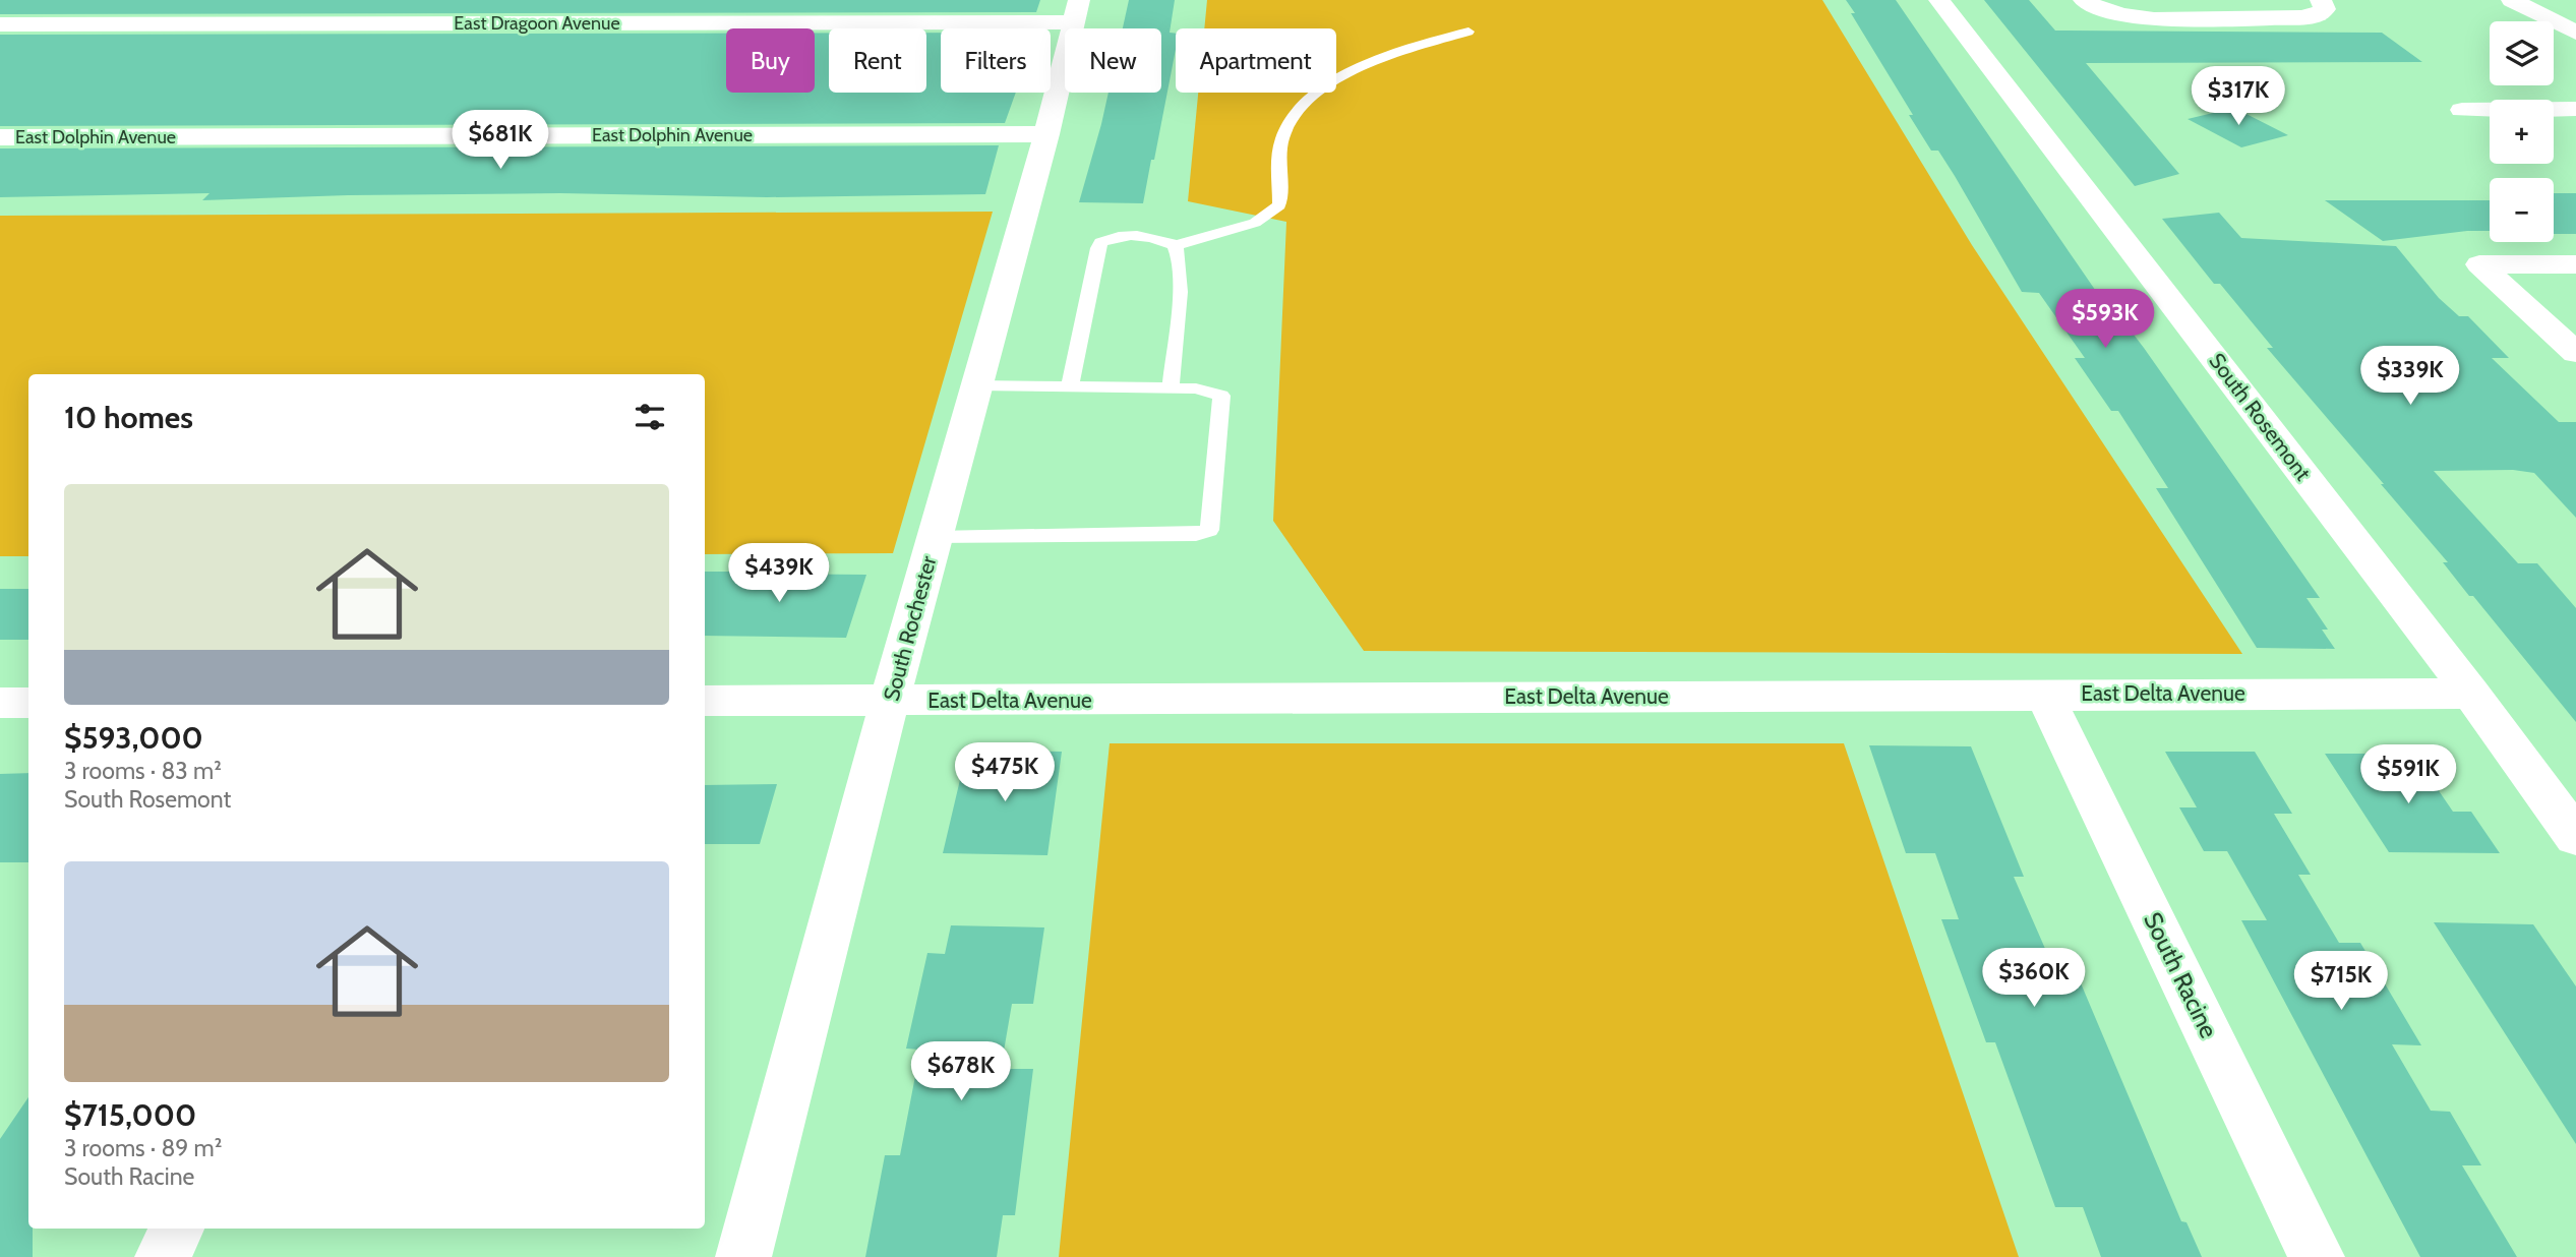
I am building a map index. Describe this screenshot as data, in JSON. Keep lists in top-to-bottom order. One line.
{"streets":{"street":["East Dragoon Avenue","East Dolphin Avenue","South Rosemont","South Rochester","East Delta Avenue","South Racine"]},"crossings":[["East Dragoon Avenue","South Rochester"],["East Dolphin Avenue","South Rochester"],["South Rosemont","East Delta Avenue"],["South Rochester","East Delta Avenue"],["East Delta Avenue","South Racine"]],"page":{"map_buttons":["+","−"],"chip":["Buy","Rent","Filters","New","Apartment"],"price":["$317K","$681K","$593K","$339K","$439K","$475K","$591K","$360K","$715K","$678K"],"heading":"10 homes","list":[{"name":"$593,000","note":"3 rooms · 83 m² · South Rosemont"},{"name":"$715,000","note":"3 rooms · 89 m² · South Racine"}]}}
